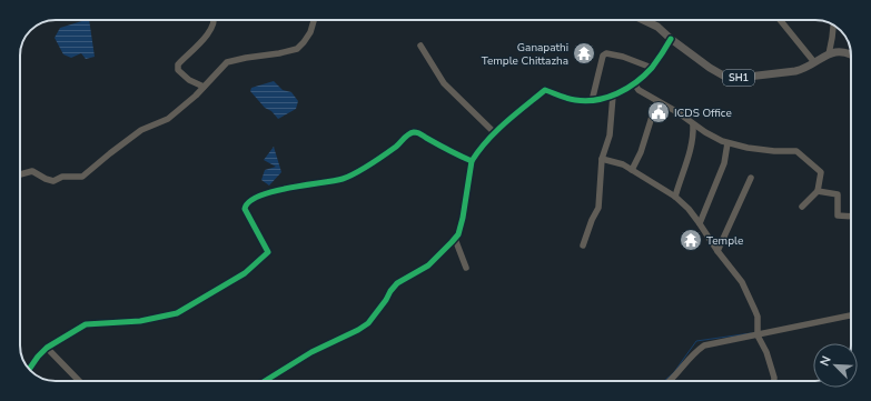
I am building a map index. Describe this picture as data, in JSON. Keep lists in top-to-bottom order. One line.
{"streets":{"main road":["SH1"]},"places":{"temple":["Ganapathi Temple Chittazha","Temple"],"public building":["ICDS Office"]},"north":"top left"}
